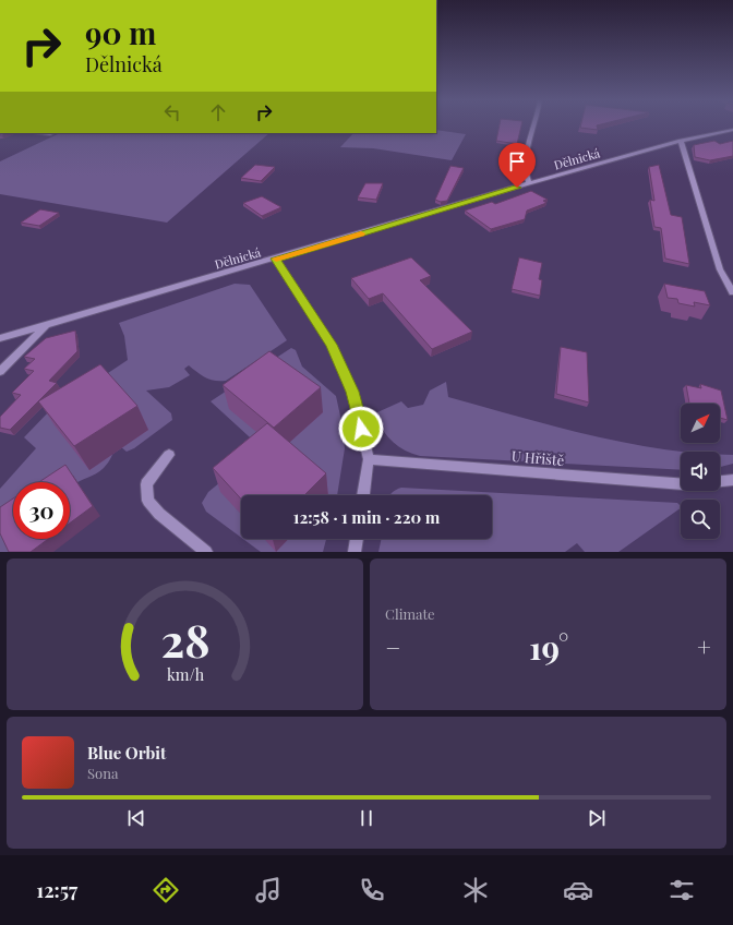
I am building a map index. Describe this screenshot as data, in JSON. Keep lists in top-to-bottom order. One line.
{"streets":{"street":["Dělnická","U Hřiště"]},"north":"top right","page":{"turn":["90 m","Dělnická"],"limit":"30","trip":"12:58 · 1 min · 220 m","tile":"Climate","heat":["−","19°","+"],"song":["Blue Orbit","Sona"],"tabs":"12:57","gauge":["28","km/h"]}}
